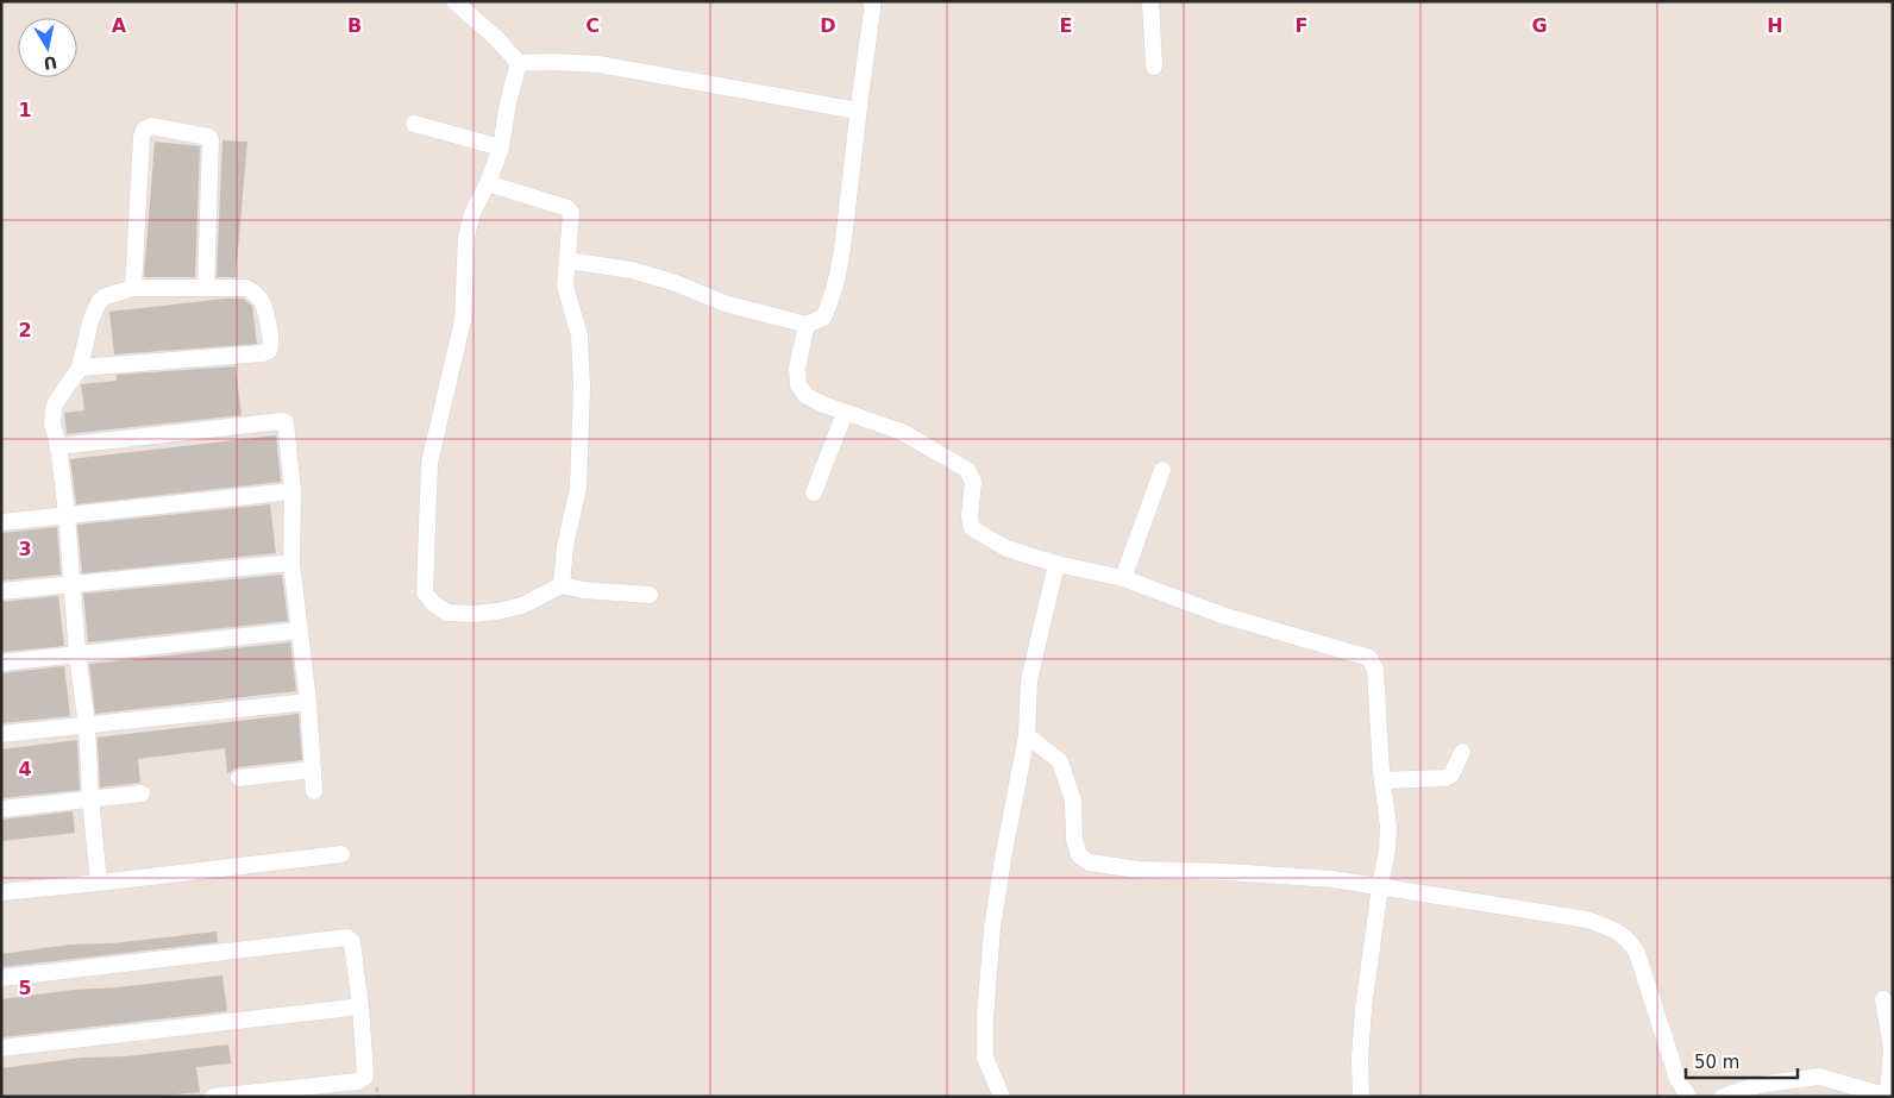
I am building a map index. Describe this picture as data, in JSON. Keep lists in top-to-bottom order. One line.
{"scale_bar":"50 m","north":"bottom","grid":{"columns":["A","B","C","D","E","F","G","H"],"rows":["1","2","3","4","5"]}}
